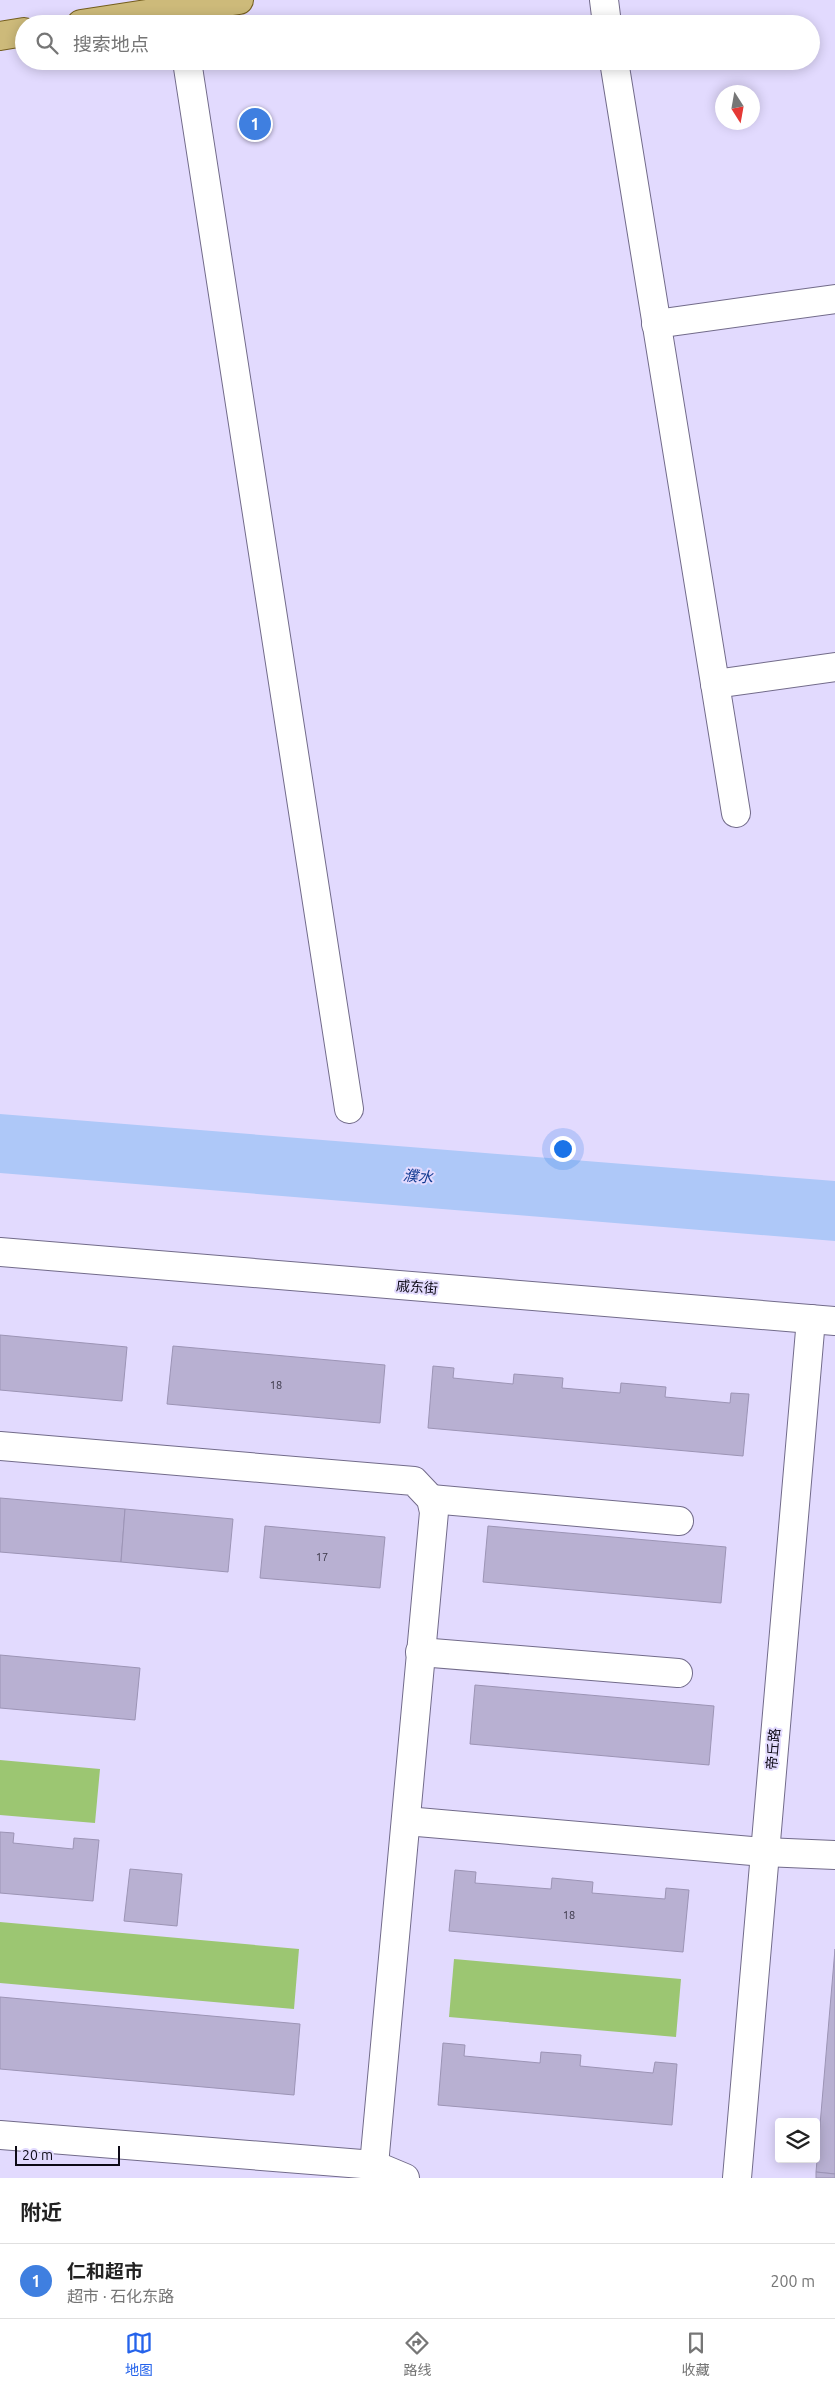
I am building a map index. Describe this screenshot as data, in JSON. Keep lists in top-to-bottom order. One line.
{"streets":{"street":["戚东街","帝丘路"]},"crossings":[["戚东街","帝丘路"]],"water":["濮水"],"house_numbers":["18","17","18"],"scale_bar":"20 m","north":"bottom","page":{"search":"搜索地点","pins":"1","scale":"20 m","heading":"附近","list":[{"mark":"1","name":"仁和超市","note":"超市 · 石化东路","value":"200 m"}],"nav":["地图","路线","收藏"]}}
